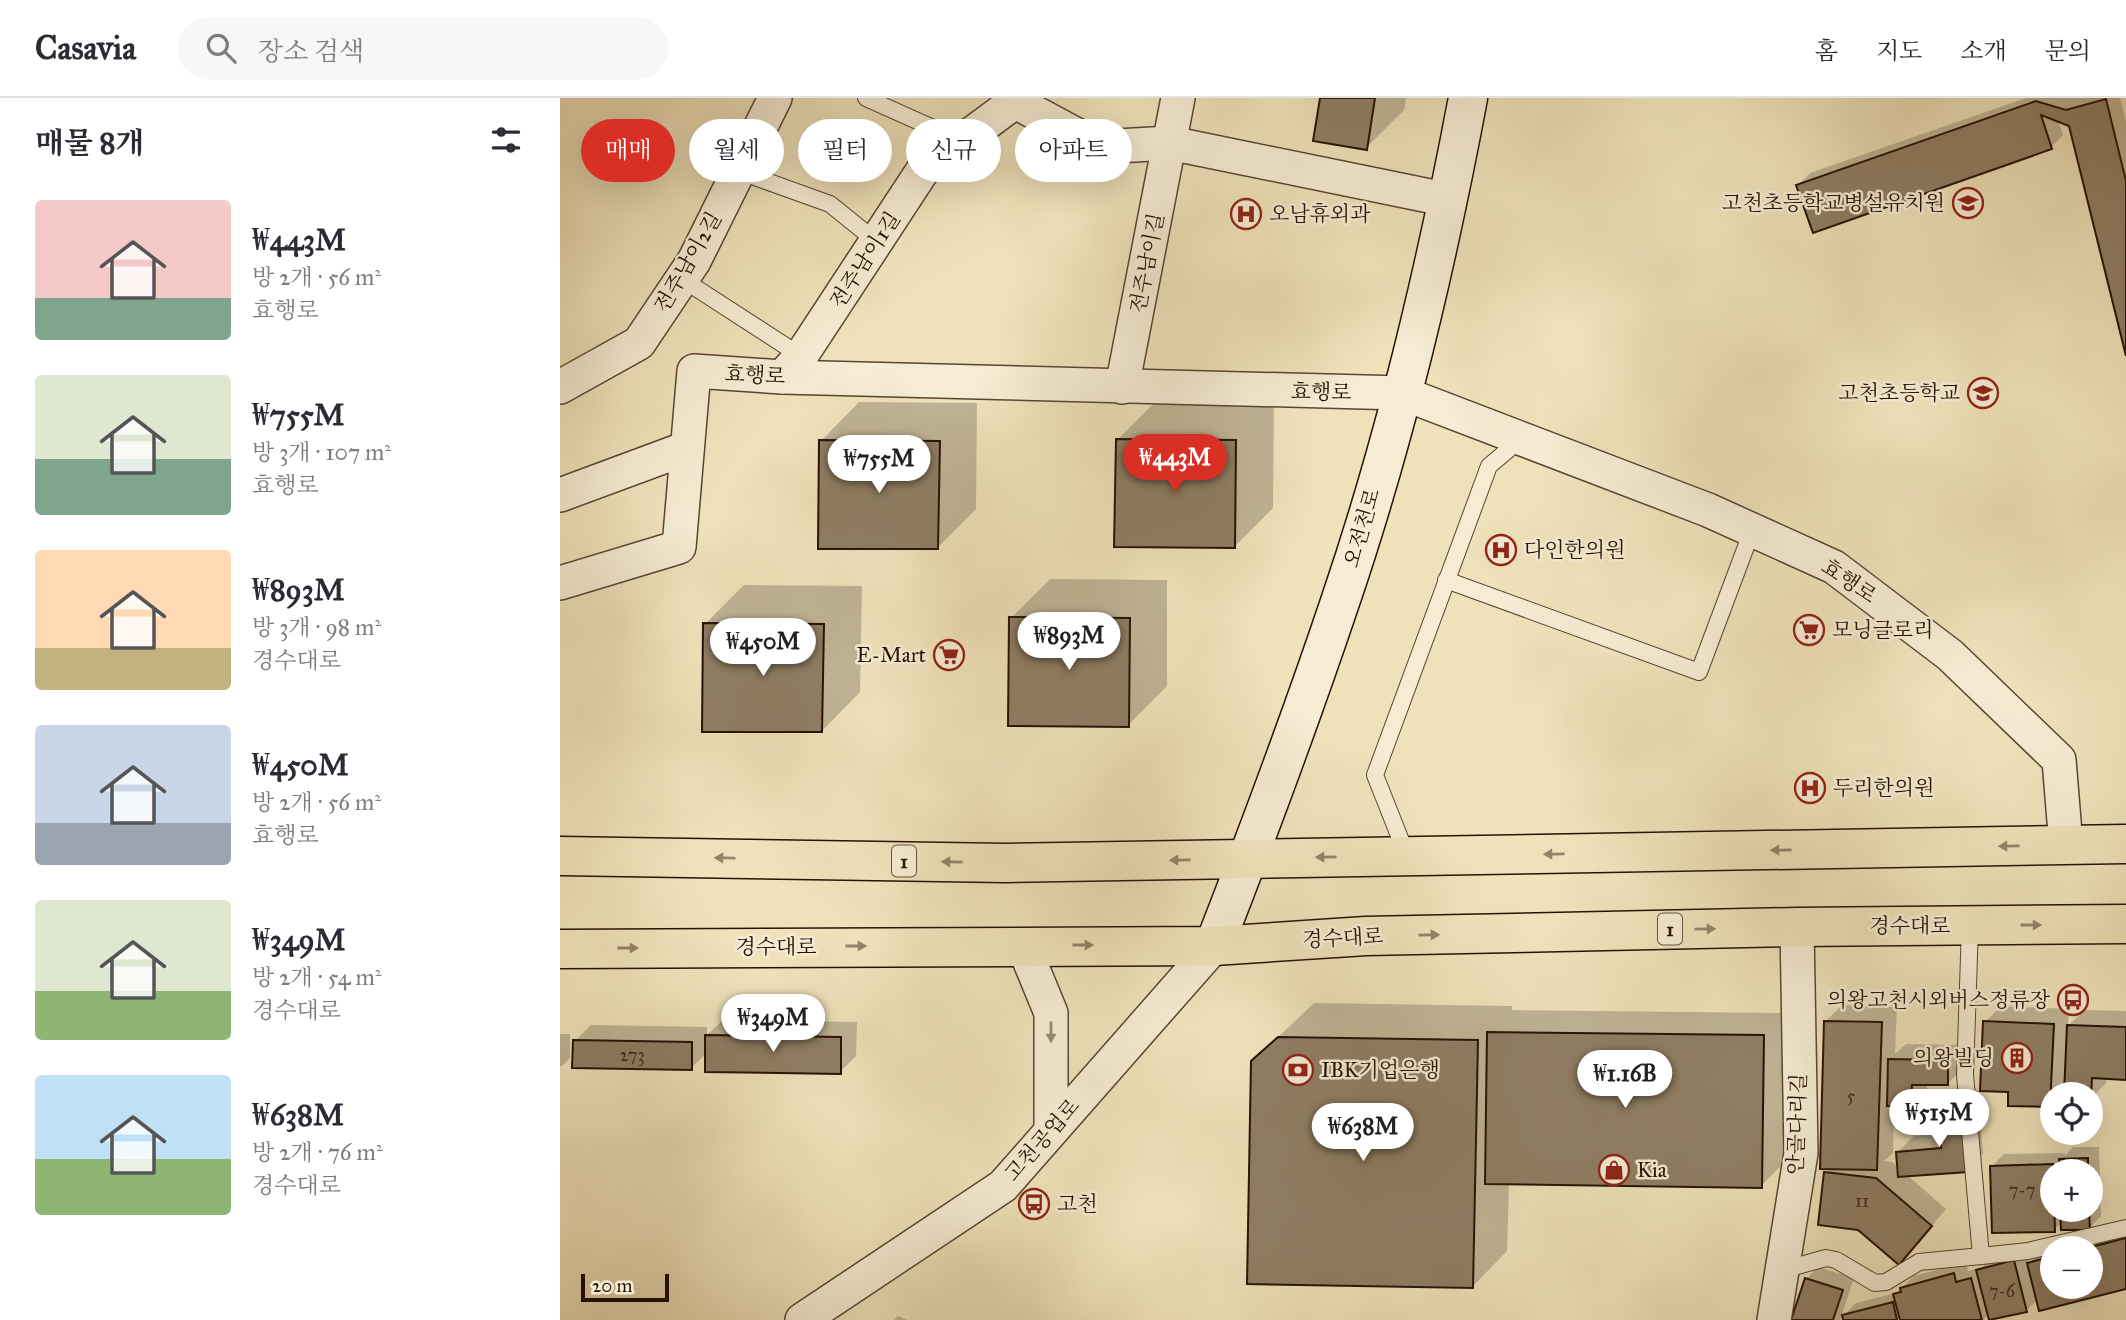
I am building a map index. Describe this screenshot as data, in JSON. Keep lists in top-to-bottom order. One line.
{"streets":{"main road":["1","경수대로"],"street":["전주남이1길","전주남이2길","전주남이길","효행로","오전천로","안골다리길","고천공업로"]},"crossings":[["전주남이1길","효행로"],["전주남이길","효행로"],["효행로","오전천로"],["효행로","1"],["오전천로","1"],["오전천로","경수대로"],["오전천로","고천공업로"],["경수대로","안골다리길"],["경수대로","고천공업로"]],"places":{"school or university":["고천초등학교병설유치원","고천초등학교"],"hospital":["오남휴외과","다인한의원","두리한의원"],"supermarket":["모닝글로리","E-Mart"],"bus stop":["의왕고천시외버스정류장","고천"],"building":["의왕빌딩"],"bank":["IBK기업은행"],"shop":["Kia"]},"house_numbers":["273","5","7-7","11","7-6"],"scale_bar":"20 m","page":{"header":"Casavia","search":"장소 검색","nav":["홈","지도","소개","문의"],"heading":"매물 8개","chip":["매매","월세","필터","신규","아파트"],"list":[{"name":"₩443M","note":"방 2개 · 56 m² · 효행로"},{"name":"₩755M","note":"방 3개 · 107 m² · 효행로"},{"name":"₩893M","note":"방 3개 · 98 m² · 경수대로"},{"name":"₩450M","note":"방 2개 · 56 m² · 효행로"},{"name":"₩349M","note":"방 2개 · 54 m² · 경수대로"},{"name":"₩638M","note":"방 2개 · 76 m² · 경수대로"}],"price":["₩443M","₩755M","₩893M","₩450M","₩349M","₩1.16B","₩515M","₩638M"],"map_buttons":["+","−"],"scale":"20 m"}}
